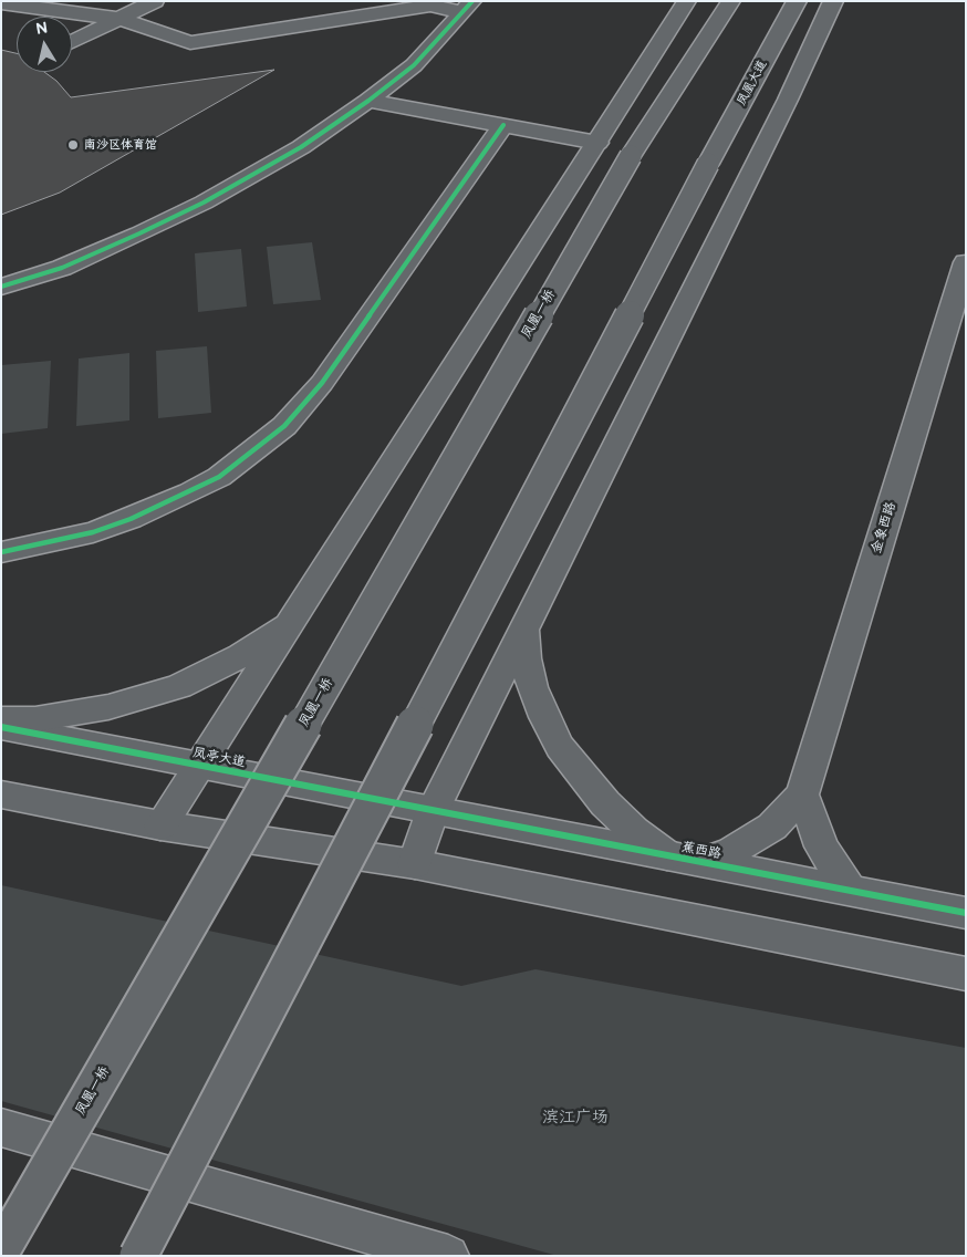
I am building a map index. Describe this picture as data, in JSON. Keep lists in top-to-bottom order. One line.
{"streets":{"main road":["凤凰大道","凤凰一桥","金象西路","凤亭大道","蕉西路"]},"crossings":[["凤亭大道","蕉西路"]],"parks":["滨江广场"],"places":["南沙区体育馆"],"north":"top"}
